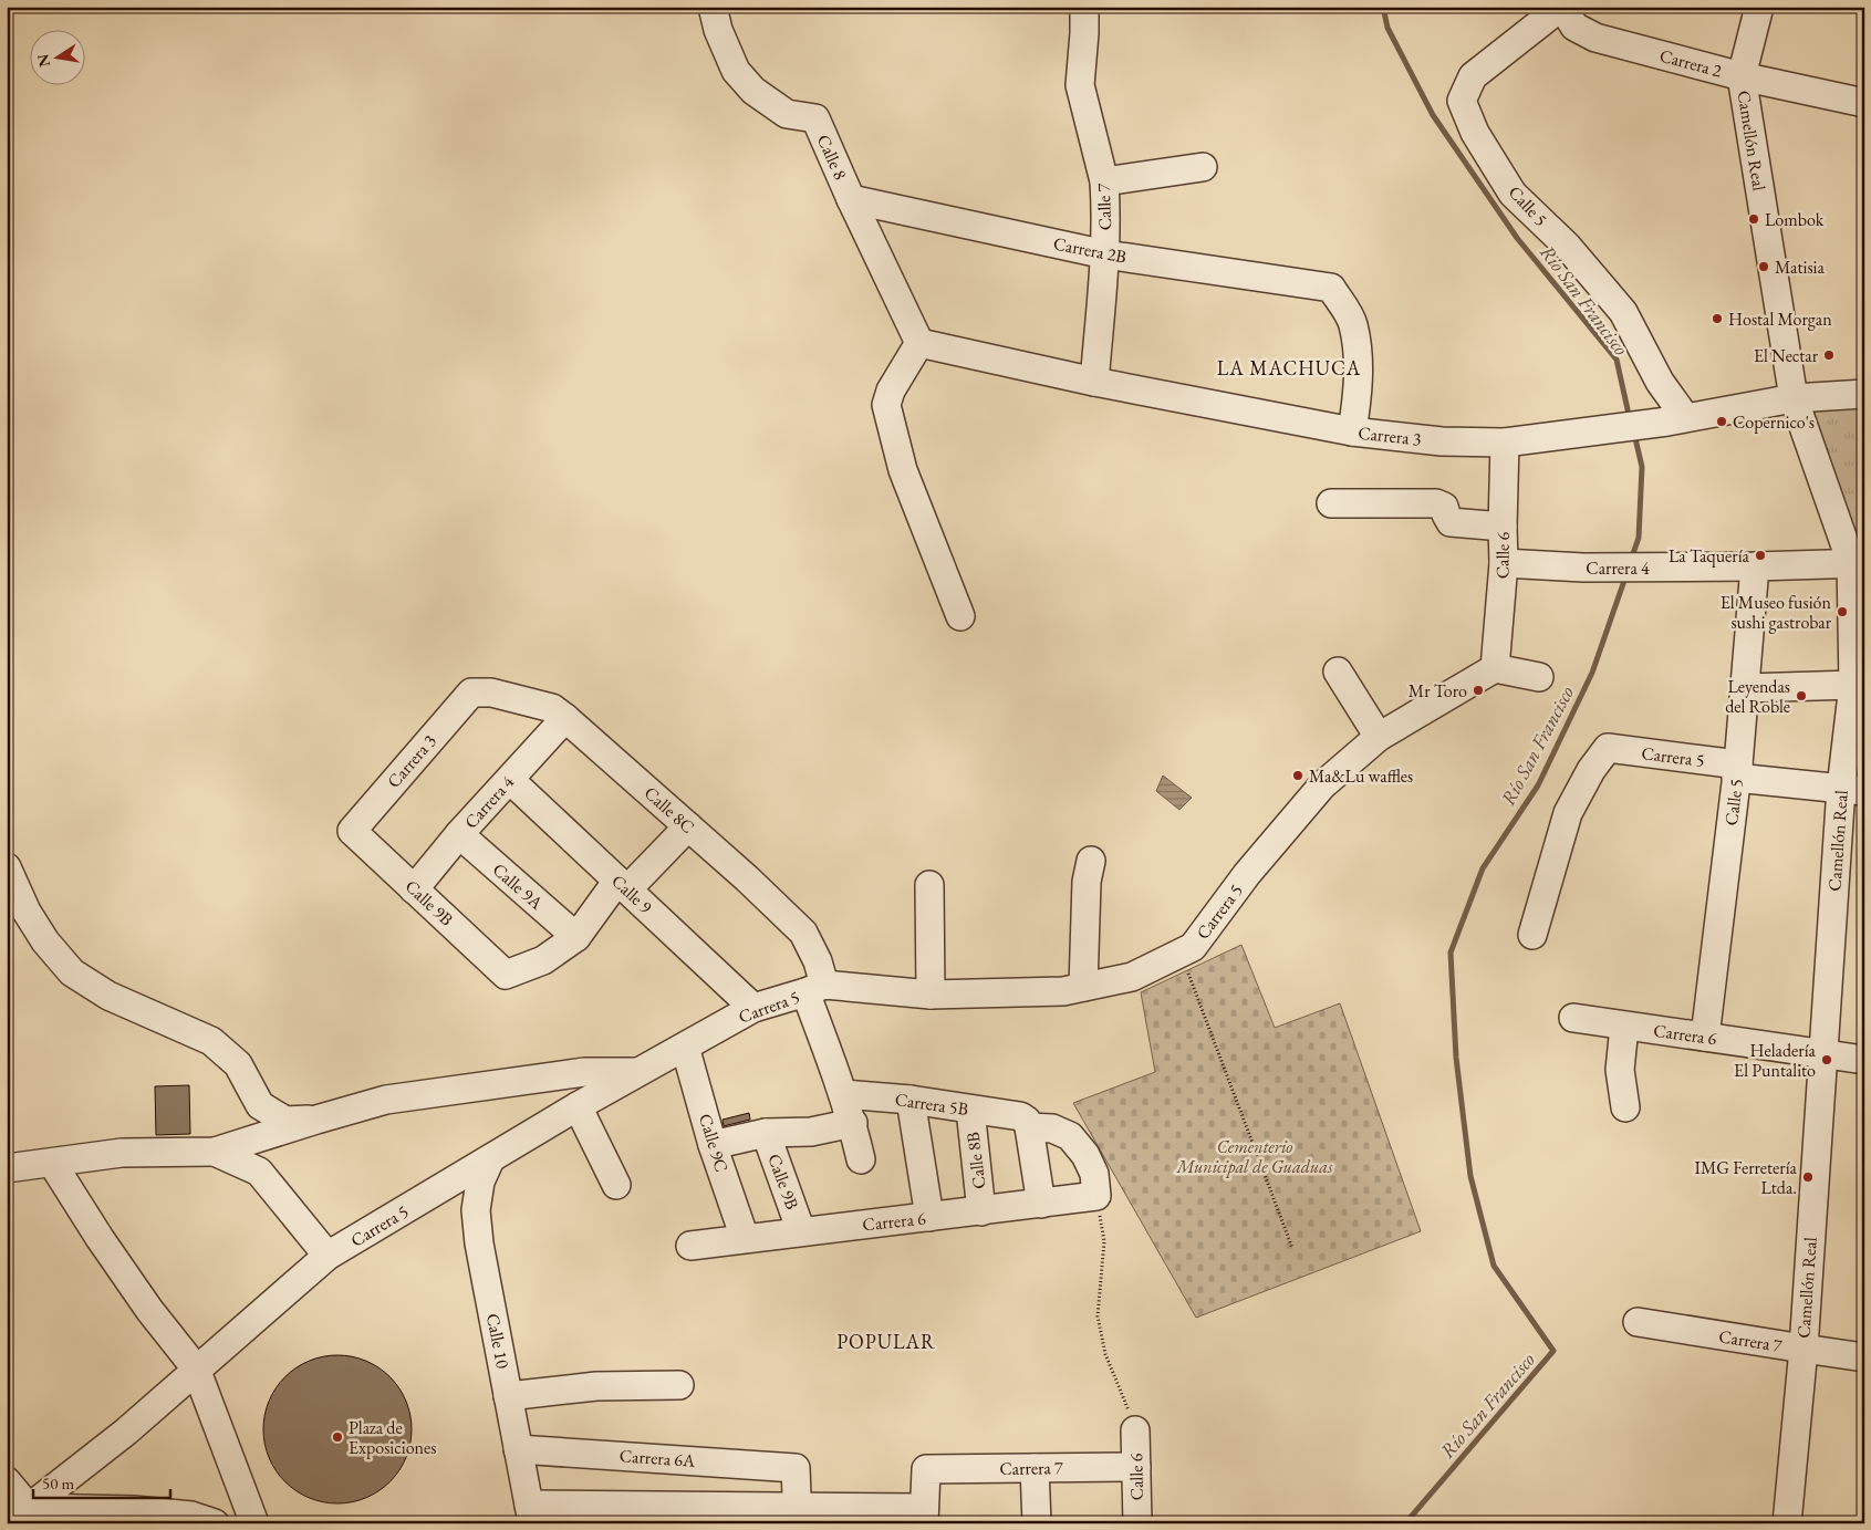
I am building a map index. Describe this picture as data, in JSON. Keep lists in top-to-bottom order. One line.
{"streets":{"street":["Carrera 2","Camellón Real","Calle 8","Calle 5","Calle 7","Carrera 2B","Carrera 3","Calle 6","Carrera 4","Carrera 5","Calle 8C","Calle 9A","Calle 9","Calle 9B","Carrera 6","Carrera 5B","Calle 9C","Calle 8B","Calle 10","Carrera 7","Carrera 6A"]},"crossings":[["Carrera 2","Camellón Real"],["Carrera 2","Calle 5"],["Camellón Real","Carrera 3"],["Camellón Real","Carrera 4"],["Camellón Real","Carrera 5"],["Camellón Real","Carrera 6"],["Camellón Real","Carrera 7"],["Calle 8","Carrera 2B"],["Calle 8","Carrera 3"],["Calle 5","Carrera 3"],["Calle 5","Carrera 4"],["Calle 5","Carrera 5"],["Calle 5","Carrera 6"],["Calle 7","Carrera 2B"],["Calle 7","Carrera 3"],["Carrera 2B","Carrera 3"],["Carrera 3","Calle 6"],["Carrera 3","Calle 8C"],["Carrera 3","Calle 9B"],["Calle 6","Carrera 4"],["Calle 6","Carrera 5"],["Calle 6","Carrera 7"],["Carrera 4","Calle 8C"],["Carrera 4","Calle 9A"],["Carrera 4","Calle 9"],["Carrera 4","Calle 9B"],["Carrera 5","Calle 8C"],["Carrera 5","Calle 9"],["Carrera 5","Calle 9C"],["Carrera 5","Calle 10"],["Calle 9A","Calle 9B"],["Calle 9B","Carrera 6"],["Carrera 6","Calle 9C"],["Carrera 6","Calle 8B"],["Carrera 5B","Calle 8B"],["Calle 10","Carrera 6A"]],"districts":["LA MACHUCA","POPULAR"],"water":["Río San Francisco"],"parks":["Cementerio Municipal de Guaduas"],"places":["Lombok","Matisia","Hostal Morgan","El Nectar","Copernico's","La Taquería","El Museo fusión sushi gastrobar","Mr Toro","Leyendas del Roble","Ma&Lu waffles","Heladería El Puntalito","IMG Ferretería Ltda.","Plaza de Exposiciones"],"scale_bar":"50 m","north":"left"}
